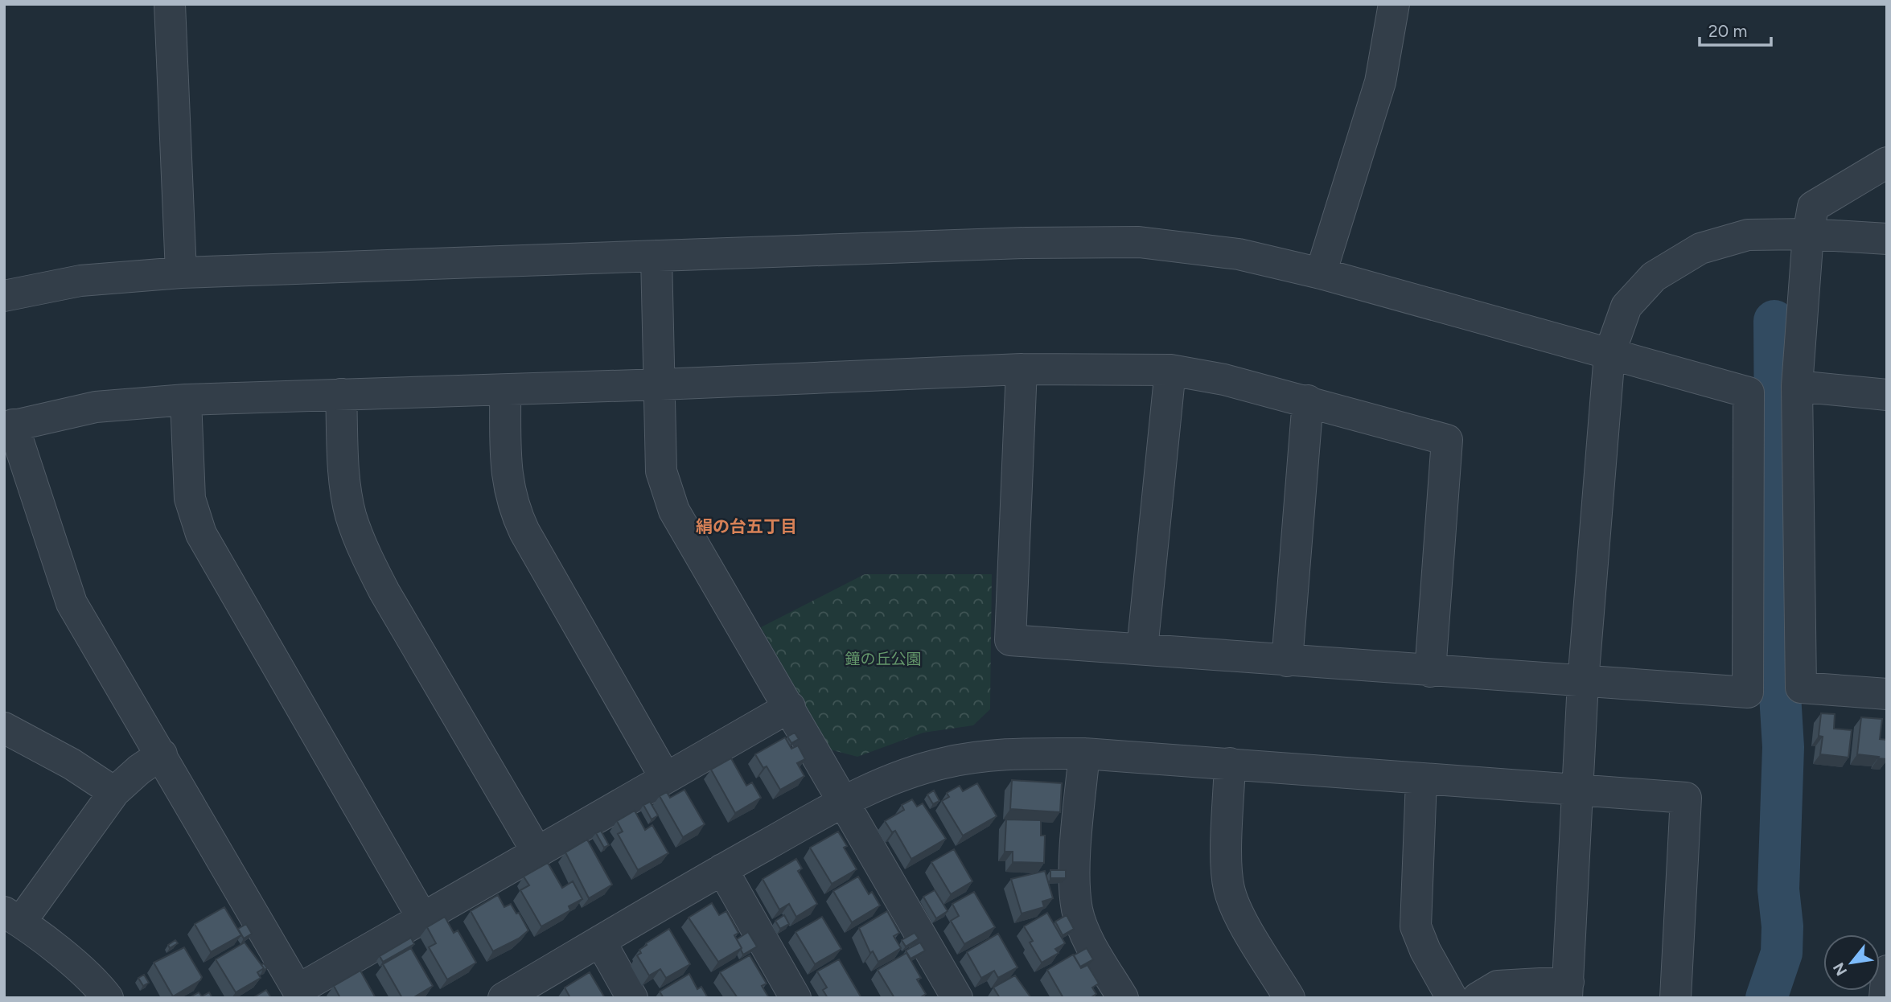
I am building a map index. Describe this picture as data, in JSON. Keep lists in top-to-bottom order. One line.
{"districts":["絹の台五丁目"],"parks":["鐘の丘公園"],"scale_bar":"20 m","north":"bottom left"}
